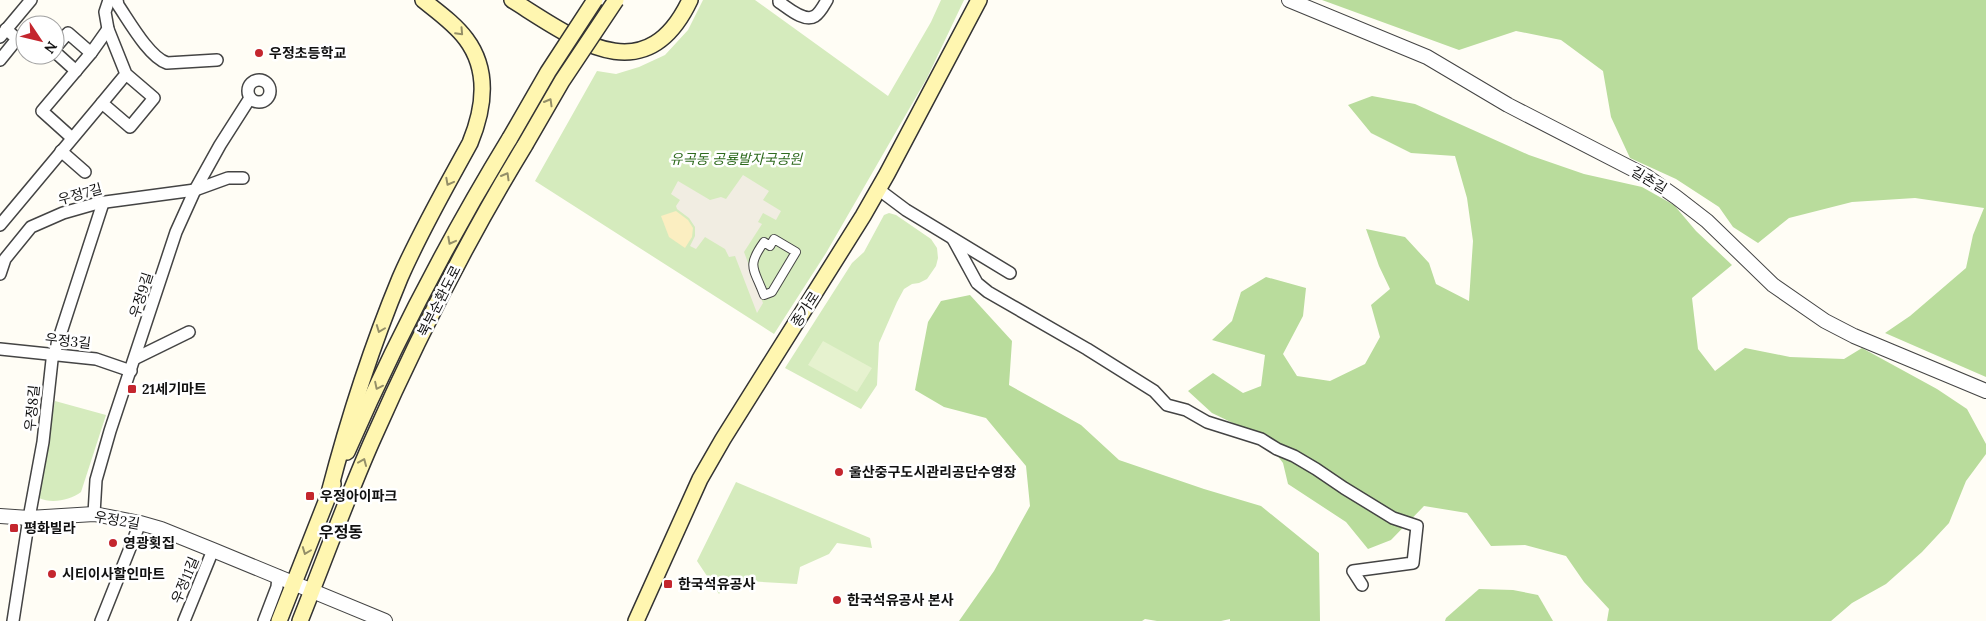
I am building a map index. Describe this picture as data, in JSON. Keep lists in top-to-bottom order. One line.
{"streets":{"main road":["북부순환도로","종가로"],"street":["길촌길","우정7길","우정9길","우정3길","우정8길","우정2길","우정11길"]},"crossings":[["우정7길","우정9길"],["우정7길","우정8길"],["우정9길","우정3길"],["우정9길","우정2길"],["북부순환도로","우정2길"],["우정3길","우정8길"],["우정8길","우정2길"],["우정2길","우정11길"]],"districts":["우정동"],"parks":["유곡동 공룡발자국공원"],"places":{"other":["우정초등학교","울산중구도시관리공단수영장","영광횟집","시티이사할인마트","한국석유공사 본사"],"transit":["21세기마트","우정아이파크","평화빌라","한국석유공사"]},"north":"bottom right"}
